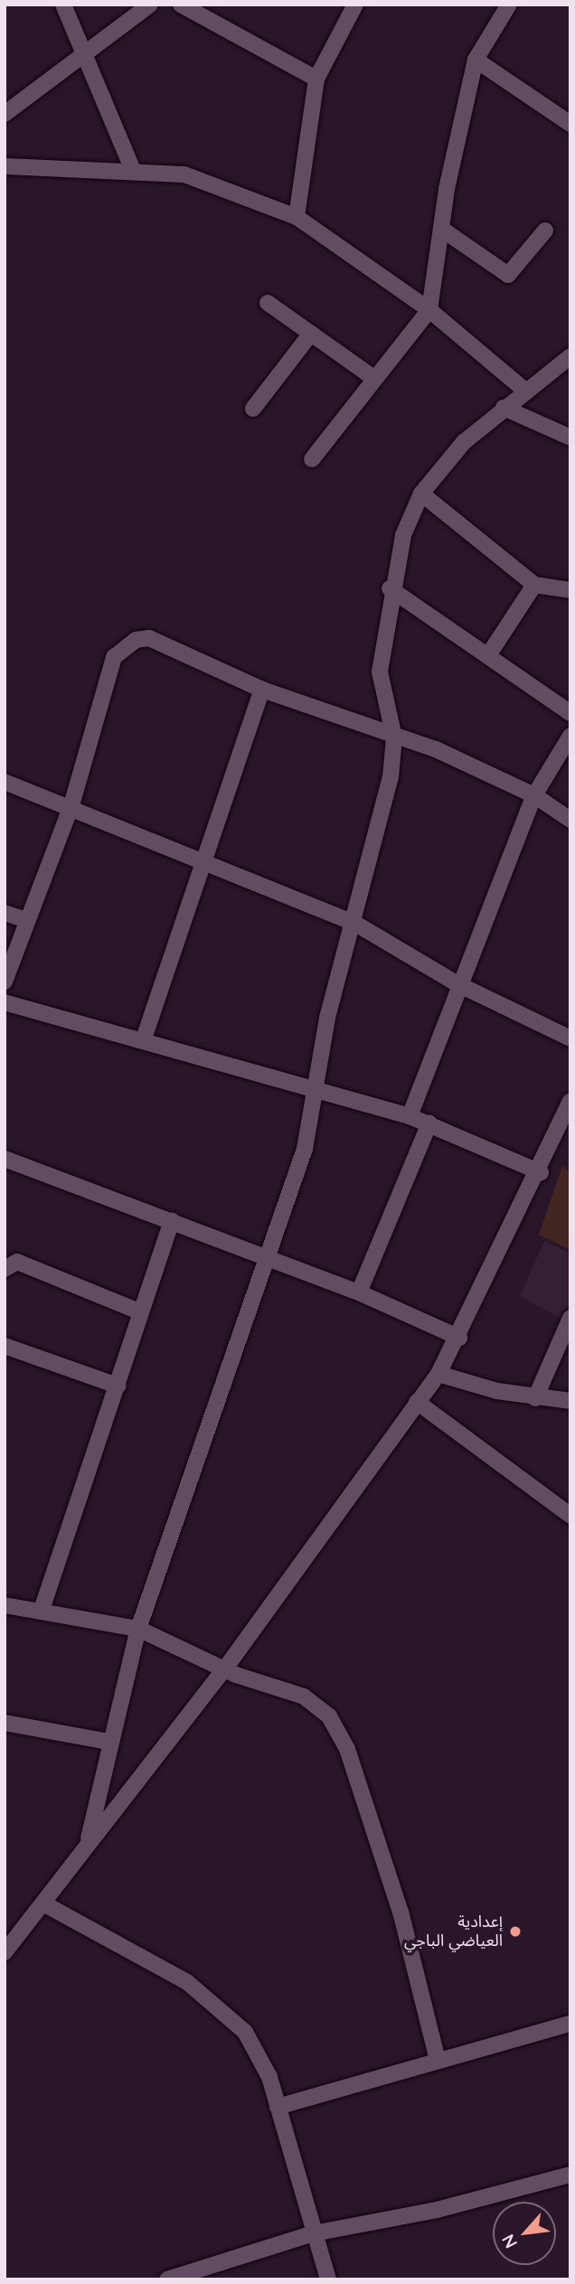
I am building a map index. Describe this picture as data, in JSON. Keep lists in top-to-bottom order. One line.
{"places":["إعدادية العياضي الباجي"],"north":"bottom left"}
